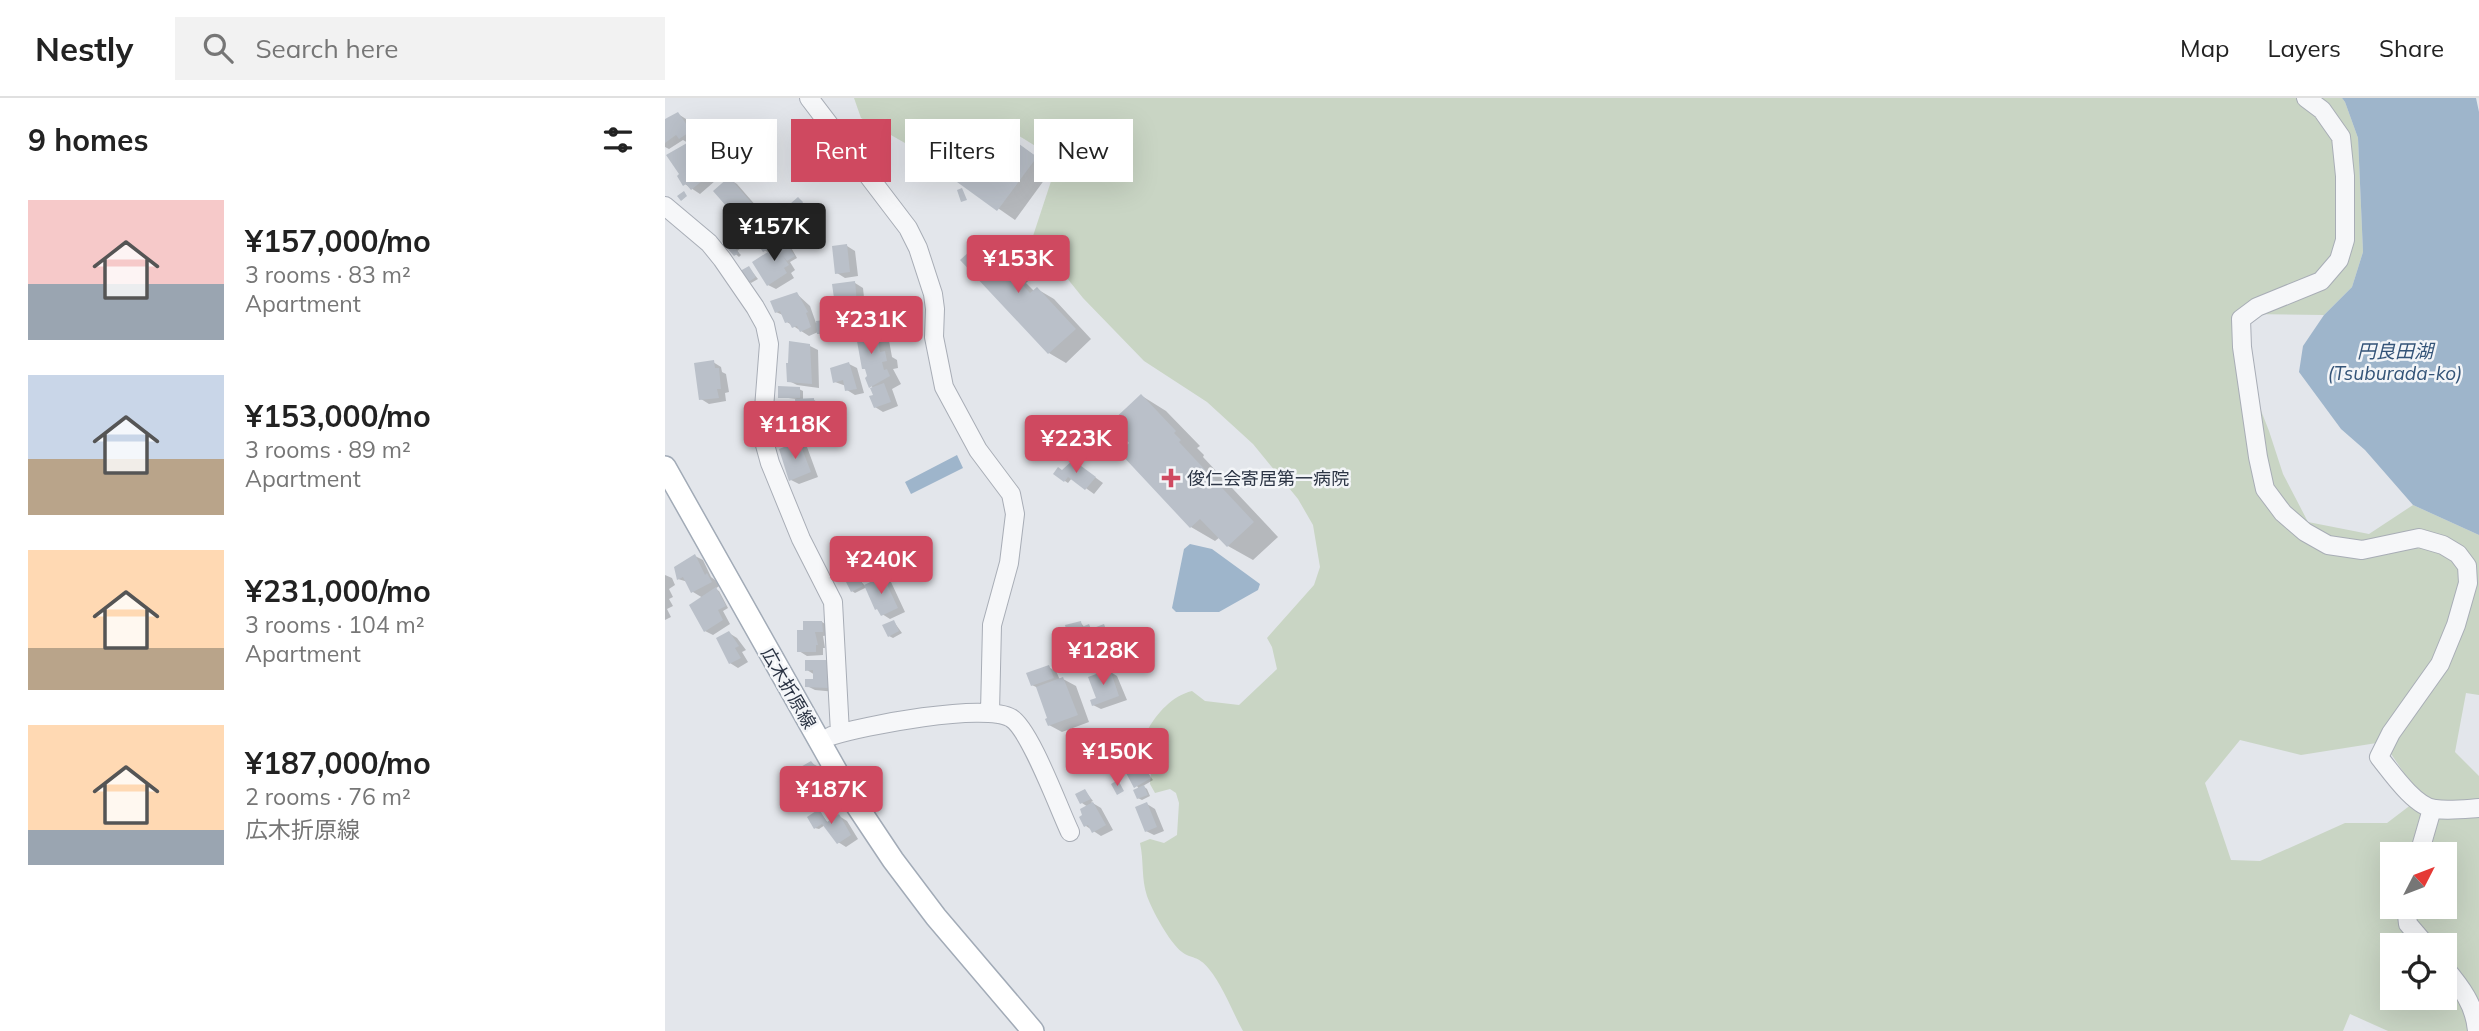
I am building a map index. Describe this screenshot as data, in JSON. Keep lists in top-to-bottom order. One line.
{"streets":{"main road":["広木折原線"]},"water":["円良田湖 (Tsuburada-ko)"],"places":{"health":["俊仁会寄居第一病院"]},"north":"top right","page":{"header":"Nestly","search":"Search here","nav":["Map","Layers","Share"],"heading":"9 homes","chip":["Buy","Rent","Filters","New"],"list":[{"name":"¥157,000/mo","note":"3 rooms · 83 m² · Apartment"},{"name":"¥153,000/mo","note":"3 rooms · 89 m² · Apartment"},{"name":"¥231,000/mo","note":"3 rooms · 104 m² · Apartment"},{"name":"¥187,000/mo","note":"2 rooms · 76 m² · 広木折原線"}],"price":["¥157K","¥153K","¥231K","¥118K","¥223K","¥240K","¥128K","¥150K","¥187K"]}}
